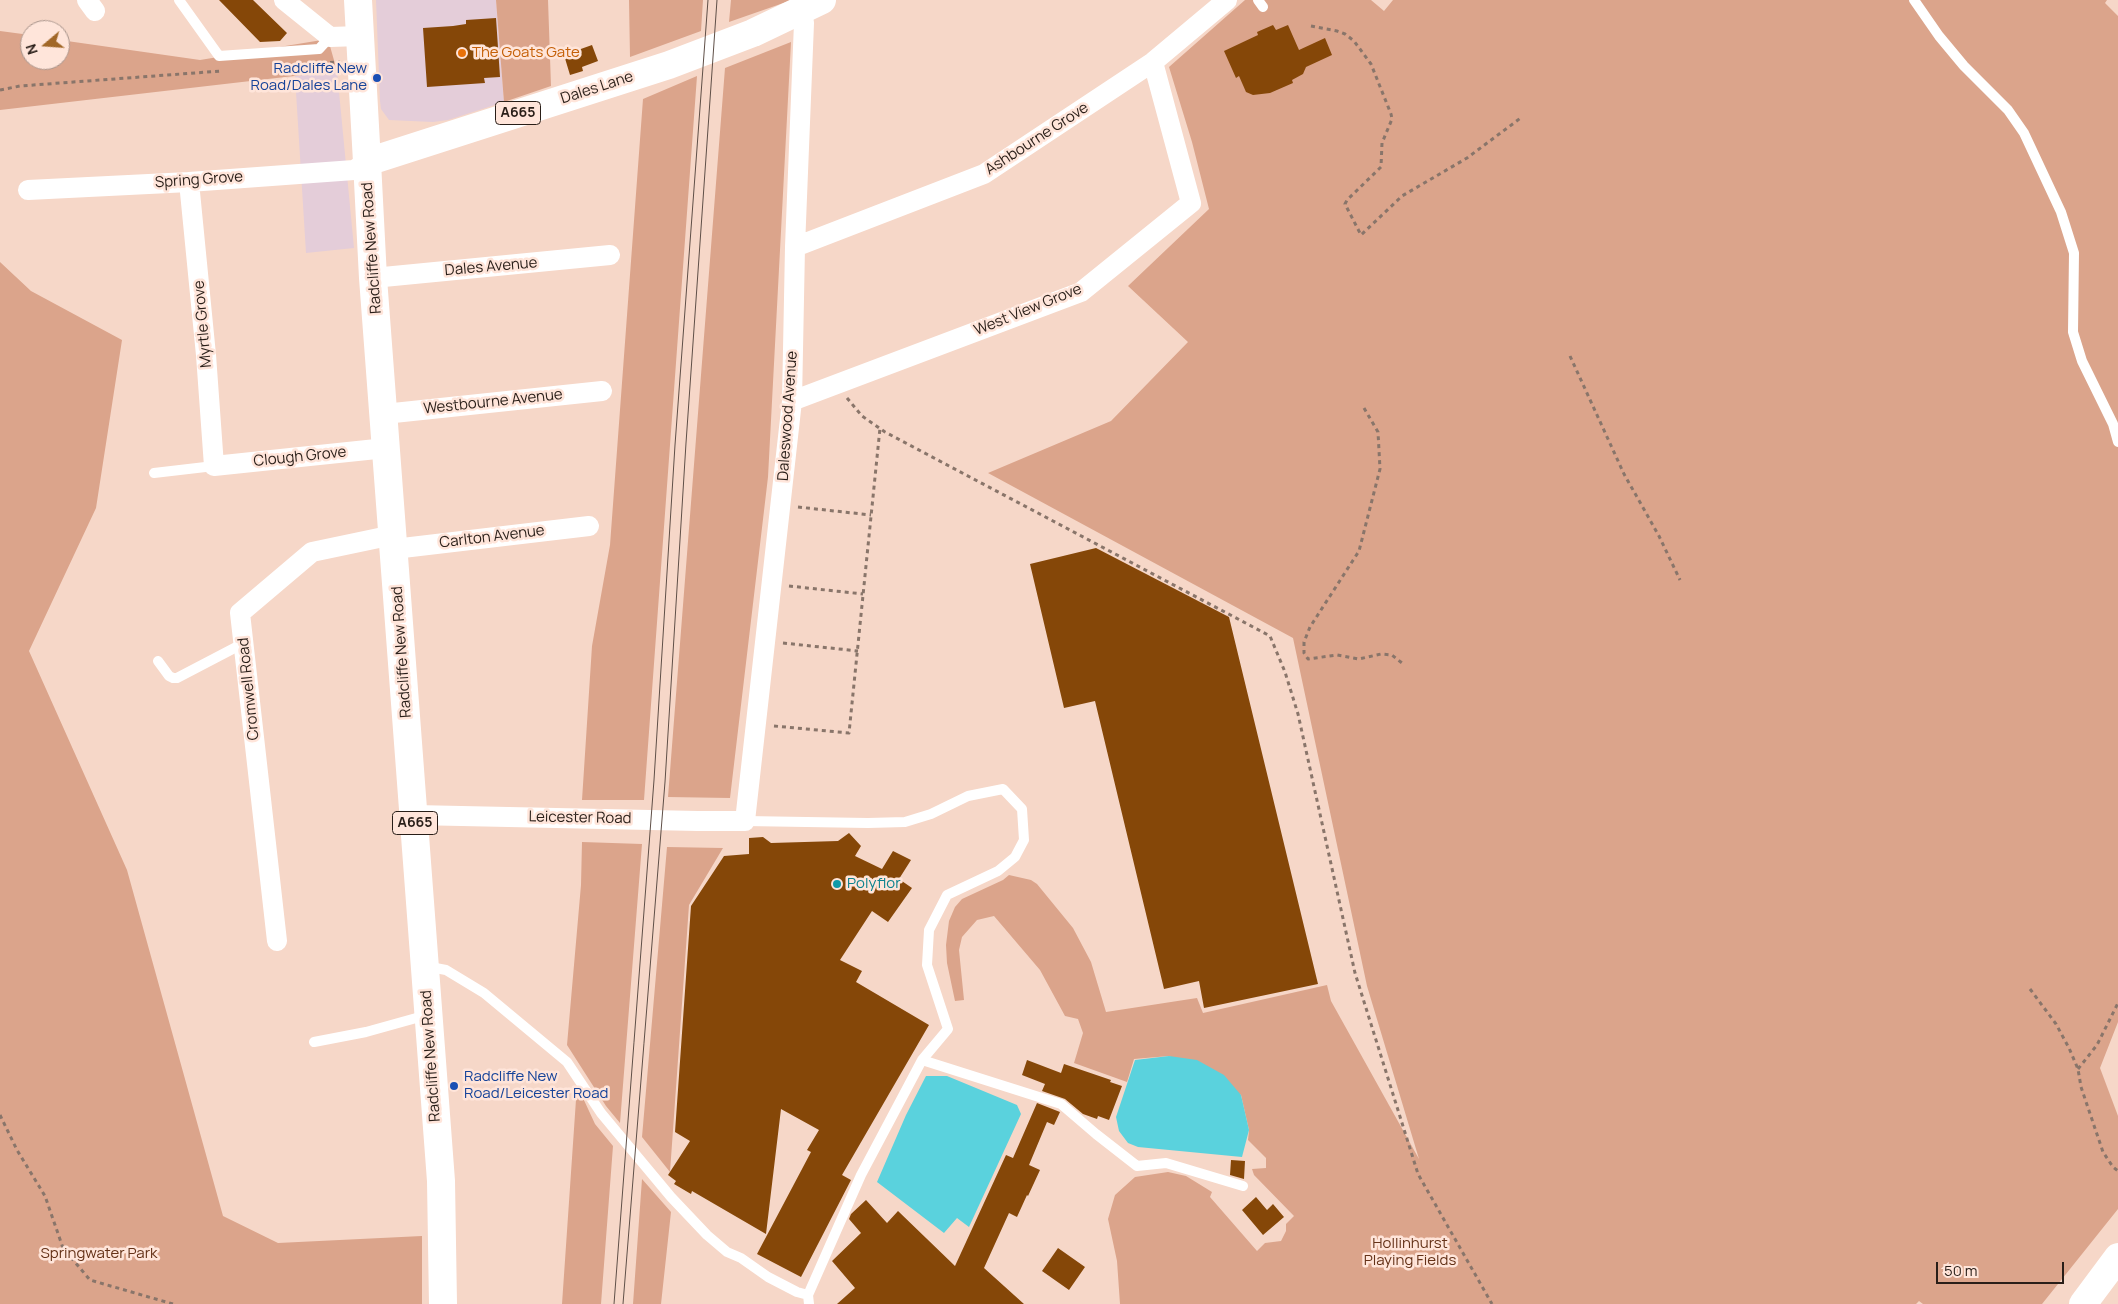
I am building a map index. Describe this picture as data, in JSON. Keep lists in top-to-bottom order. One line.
{"streets":{"main road":["Dales Lane","A665","Radcliffe New Road"],"street":["Ashbourne Grove","Spring Grove","Dales Avenue","West View Grove","Myrtle Grove","Westbourne Avenue","Daleswood Avenue","Clough Grove","Carlton Avenue","Cromwell Road","Leicester Road"]},"crossings":[["Dales Lane","Spring Grove"],["Dales Lane","Radcliffe New Road"],["Dales Lane","Daleswood Avenue"],["Ashbourne Grove","West View Grove"],["Ashbourne Grove","Daleswood Avenue"],["Spring Grove","Radcliffe New Road"],["Spring Grove","Myrtle Grove"],["Radcliffe New Road","Dales Avenue"],["Radcliffe New Road","Westbourne Avenue"],["Radcliffe New Road","Clough Grove"],["Radcliffe New Road","Carlton Avenue"],["Radcliffe New Road","Cromwell Road"],["Radcliffe New Road","Leicester Road"],["West View Grove","Daleswood Avenue"],["Myrtle Grove","Clough Grove"],["Daleswood Avenue","Leicester Road"],["Carlton Avenue","Cromwell Road"]],"parks":["Hollinhurst Playing Fields","Springwater Park"],"places":["The Goats Gate","Radcliffe New Road/Dales Lane","Polyflor","Radcliffe New Road/Leicester Road"],"scale_bar":"50 m","north":"left"}
